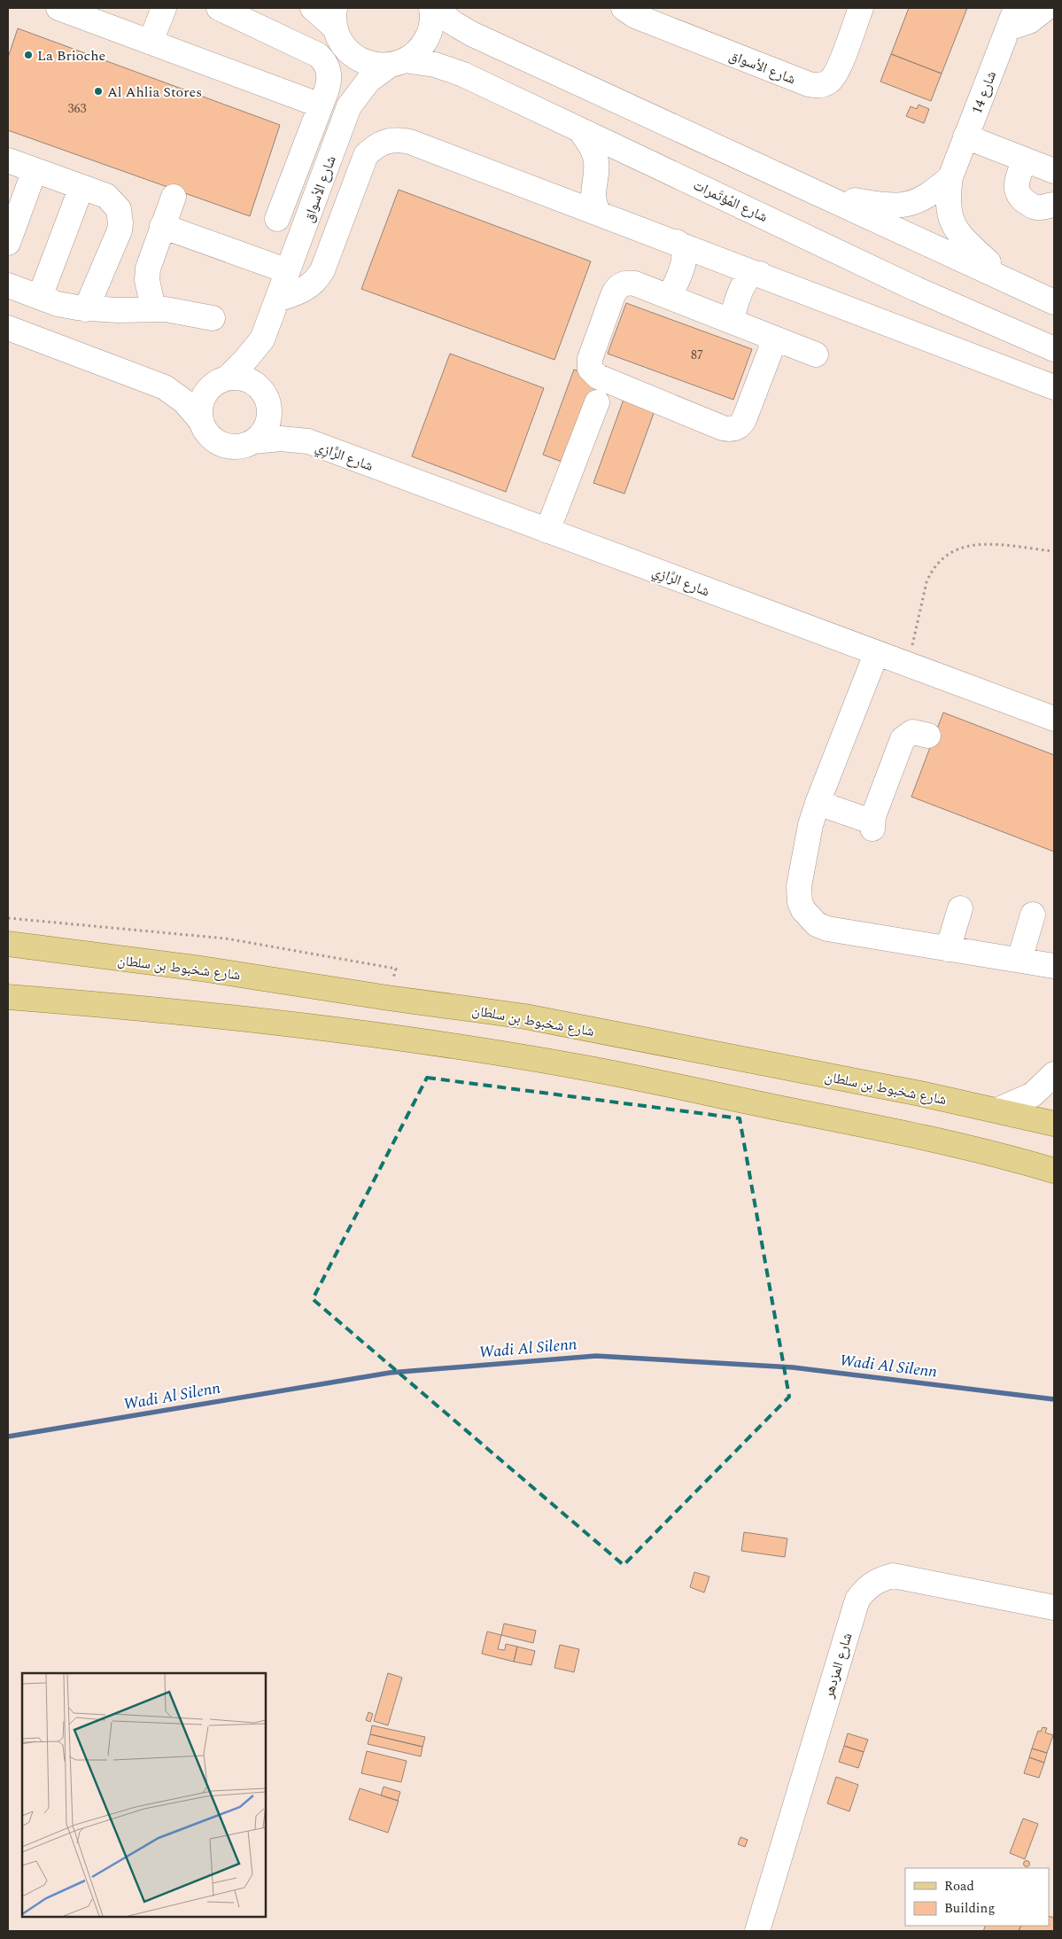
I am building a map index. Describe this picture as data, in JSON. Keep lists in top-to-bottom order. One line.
{"streets":{"main road":["شارع شخبوط بن سلطان"],"street":["شارع الأسواق","شارع 14","شارع المُؤتَمرات","شارع الرَّازِي","شارع المزدهر"]},"crossings":[["شارع الأسواق","شارع المُؤتَمرات"],["شارع الأسواق","شارع الرَّازِي"]],"water":["Wadi Al Silenn"],"places":["La Brioche","Al Ahlia Stores"],"house_numbers":["363","87"],"legend":["Road","Building"]}
